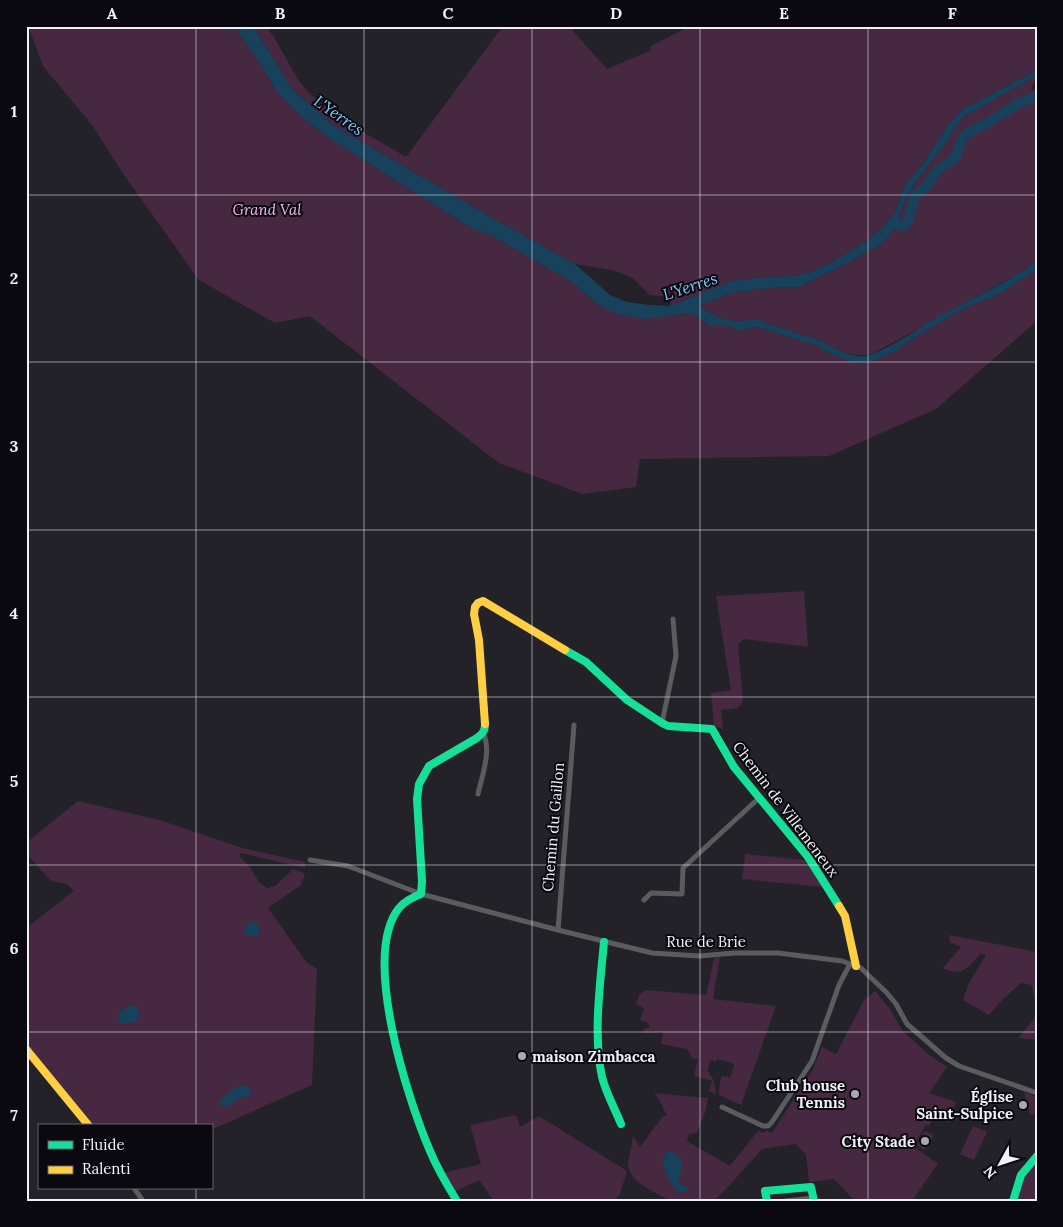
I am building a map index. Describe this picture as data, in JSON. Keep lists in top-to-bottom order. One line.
{"streets":{"street":["Chemin de Villemeneux","Chemin du Gaillon","Rue de Brie"]},"crossings":[["Chemin de Villemeneux","Rue de Brie"],["Chemin du Gaillon","Rue de Brie"]],"water":["L'Yerres"],"parks":["Grand Val"],"places":["maison Zimbacca","Club house Tennis","Église Saint-Sulpice","City Stade"],"legend":["Fluide","Ralenti"],"north":"bottom left","grid":{"columns":["A","B","C","D","E","F"],"rows":["1","2","3","4","5","6","7"]}}
